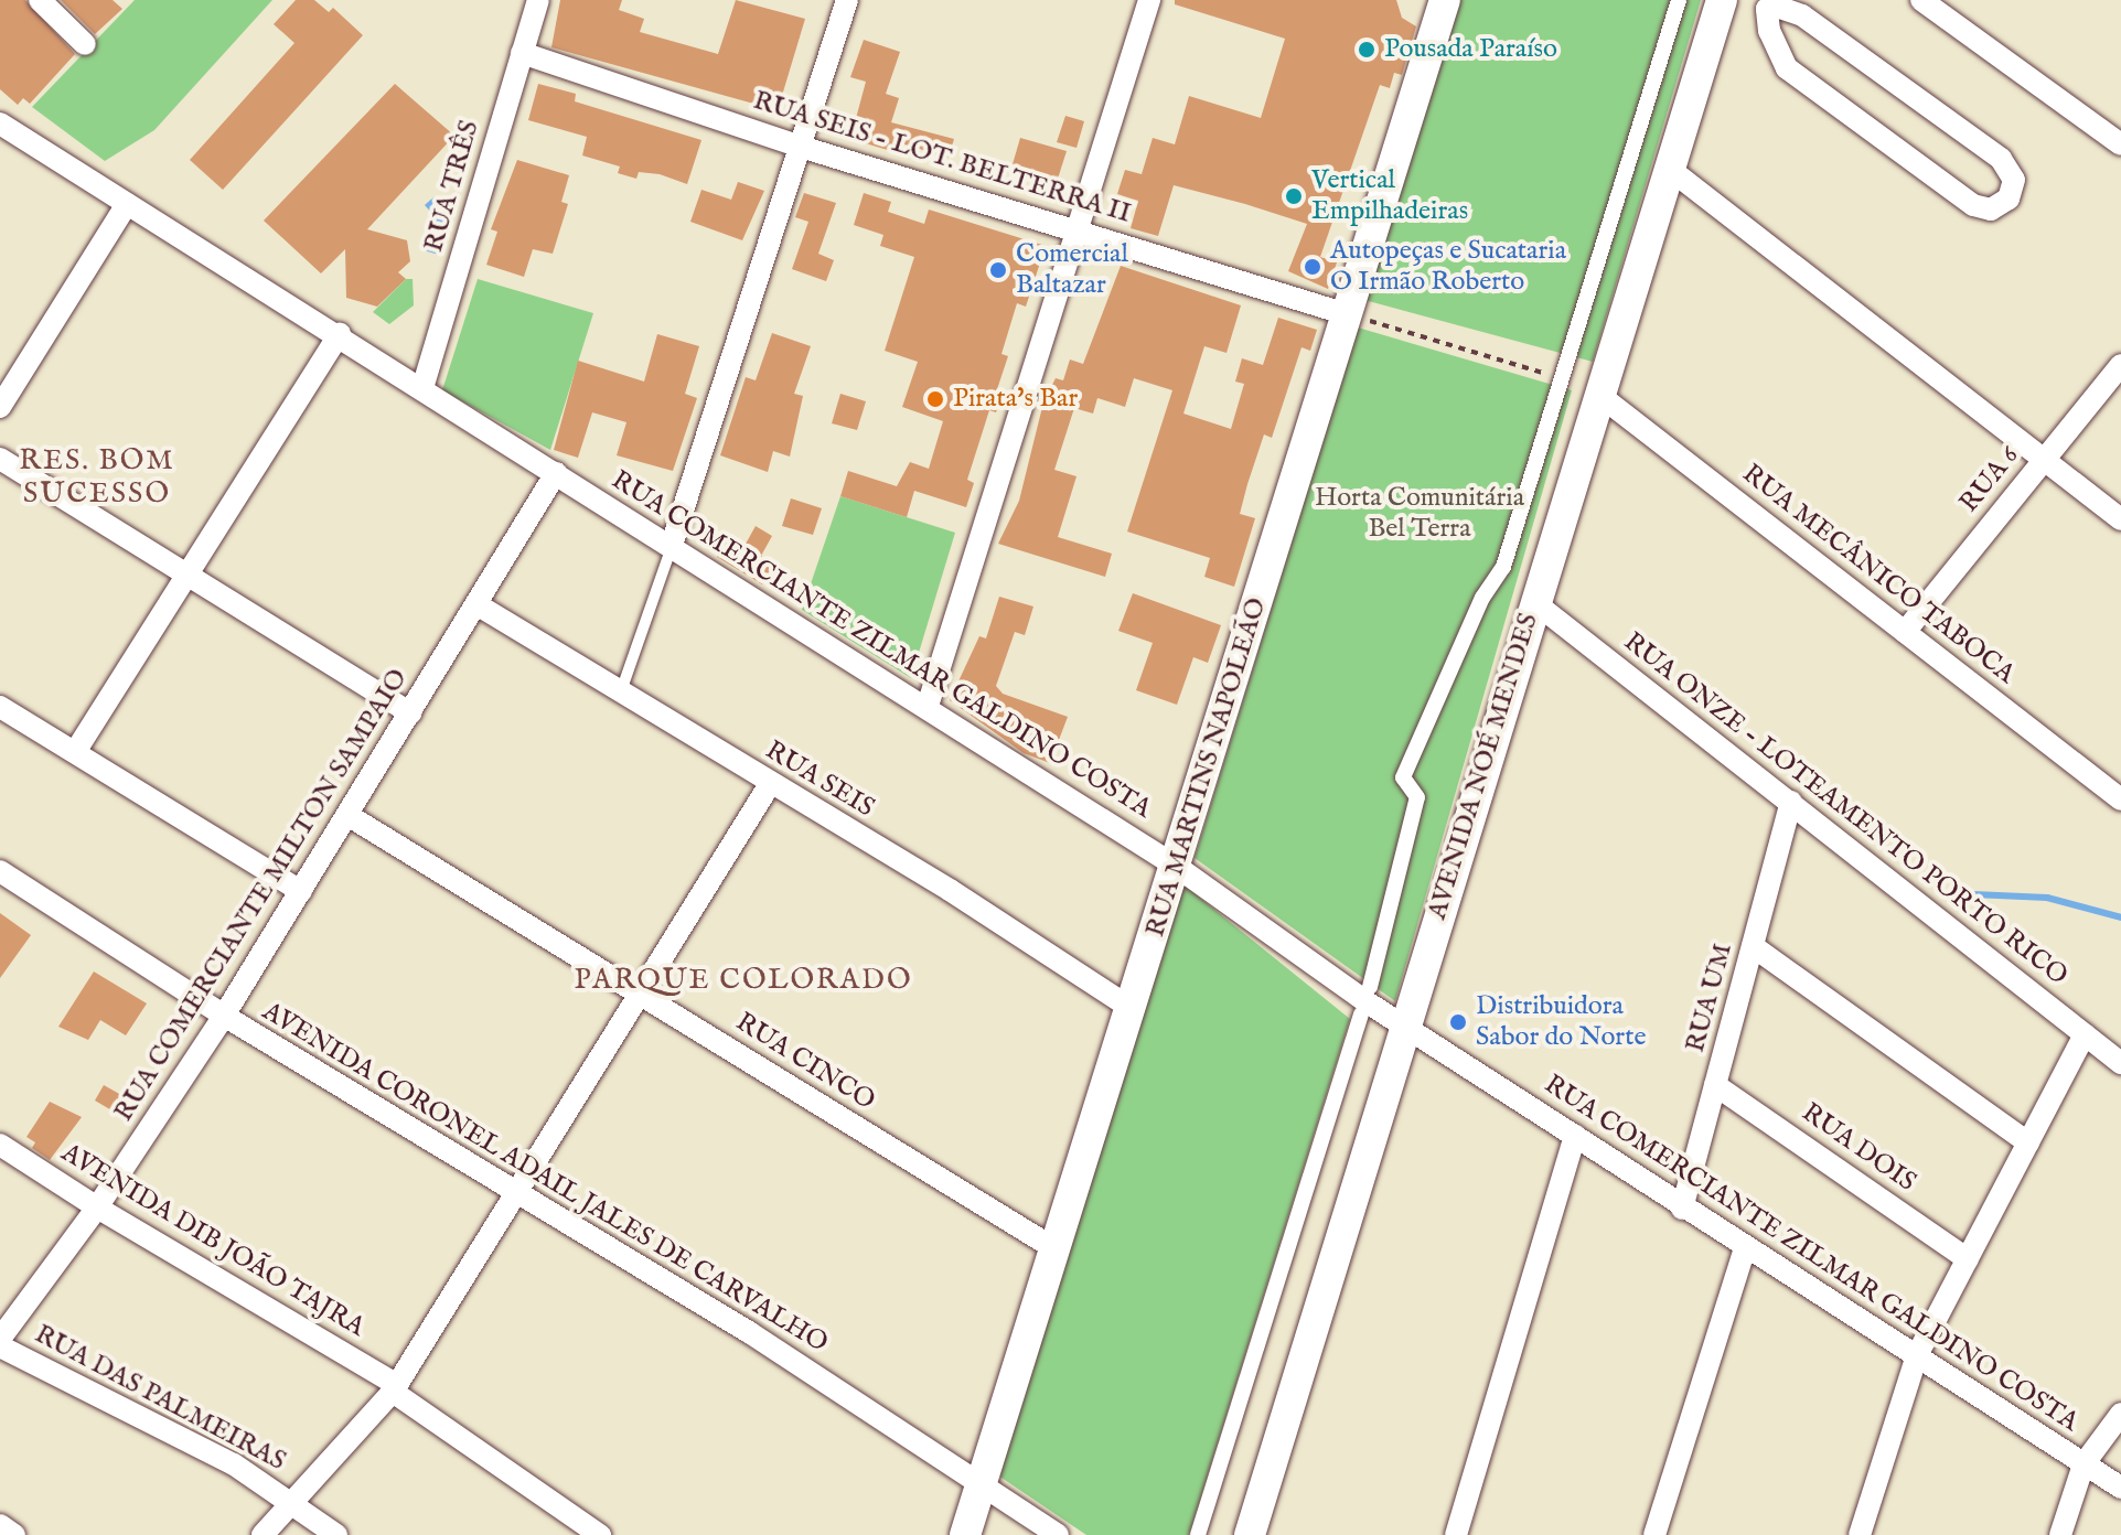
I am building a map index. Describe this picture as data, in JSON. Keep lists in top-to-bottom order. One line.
{"streets":{"main road":["AVENIDA NOÉ MENDES","RUA MARTINS NAPOLEÃO"],"street":["RUA SEIS - LOT. BELTERRA II","RUA TRÊS","RUA 6","RUA MECÂNICO TABOCA","RUA COMERCIANTE ZILMAR GALDINO COSTA","RUA SEIS","RUA ONZE - LOTEAMENTO PORTO RICO","RUA COMERCIANTE MILTON SAMPAIO","RUA UM","RUA CINCO","RUA DOIS","AVENIDA CORONEL ADAIL JALES DE CARVALHO","AVENIDA DIB JOÃO TAJRA","RUA DAS PALMEIRAS"]},"crossings":[["RUA SEIS - LOT. BELTERRA II","RUA TRÊS"],["RUA SEIS - LOT. BELTERRA II","RUA MARTINS NAPOLEÃO"],["RUA TRÊS","RUA COMERCIANTE ZILMAR GALDINO COSTA"],["RUA 6","RUA MECÂNICO TABOCA"],["RUA MECÂNICO TABOCA","AVENIDA NOÉ MENDES"],["RUA COMERCIANTE ZILMAR GALDINO COSTA","AVENIDA NOÉ MENDES"],["RUA COMERCIANTE ZILMAR GALDINO COSTA","RUA MARTINS NAPOLEÃO"],["RUA COMERCIANTE ZILMAR GALDINO COSTA","RUA COMERCIANTE MILTON SAMPAIO"],["RUA COMERCIANTE ZILMAR GALDINO COSTA","RUA UM"],["AVENIDA NOÉ MENDES","RUA ONZE - LOTEAMENTO PORTO RICO"],["RUA MARTINS NAPOLEÃO","RUA SEIS"],["RUA MARTINS NAPOLEÃO","RUA CINCO"],["RUA MARTINS NAPOLEÃO","AVENIDA CORONEL ADAIL JALES DE CARVALHO"],["RUA SEIS","RUA COMERCIANTE MILTON SAMPAIO"],["RUA ONZE - LOTEAMENTO PORTO RICO","RUA UM"],["RUA COMERCIANTE MILTON SAMPAIO","RUA CINCO"],["RUA COMERCIANTE MILTON SAMPAIO","AVENIDA CORONEL ADAIL JALES DE CARVALHO"],["RUA COMERCIANTE MILTON SAMPAIO","AVENIDA DIB JOÃO TAJRA"],["RUA UM","RUA DOIS"]],"districts":["RES. BOM SUCESSO","PARQUE COLORADO"],"parks":["Horta Comunitária Bel Terra"],"places":["Pousada Paraíso","Vertical Empilhadeiras","Autopeças e Sucataria O Irmão Roberto","Comercial Baltazar","Pirata's Bar","Distribuidora Sabor do Norte"]}
